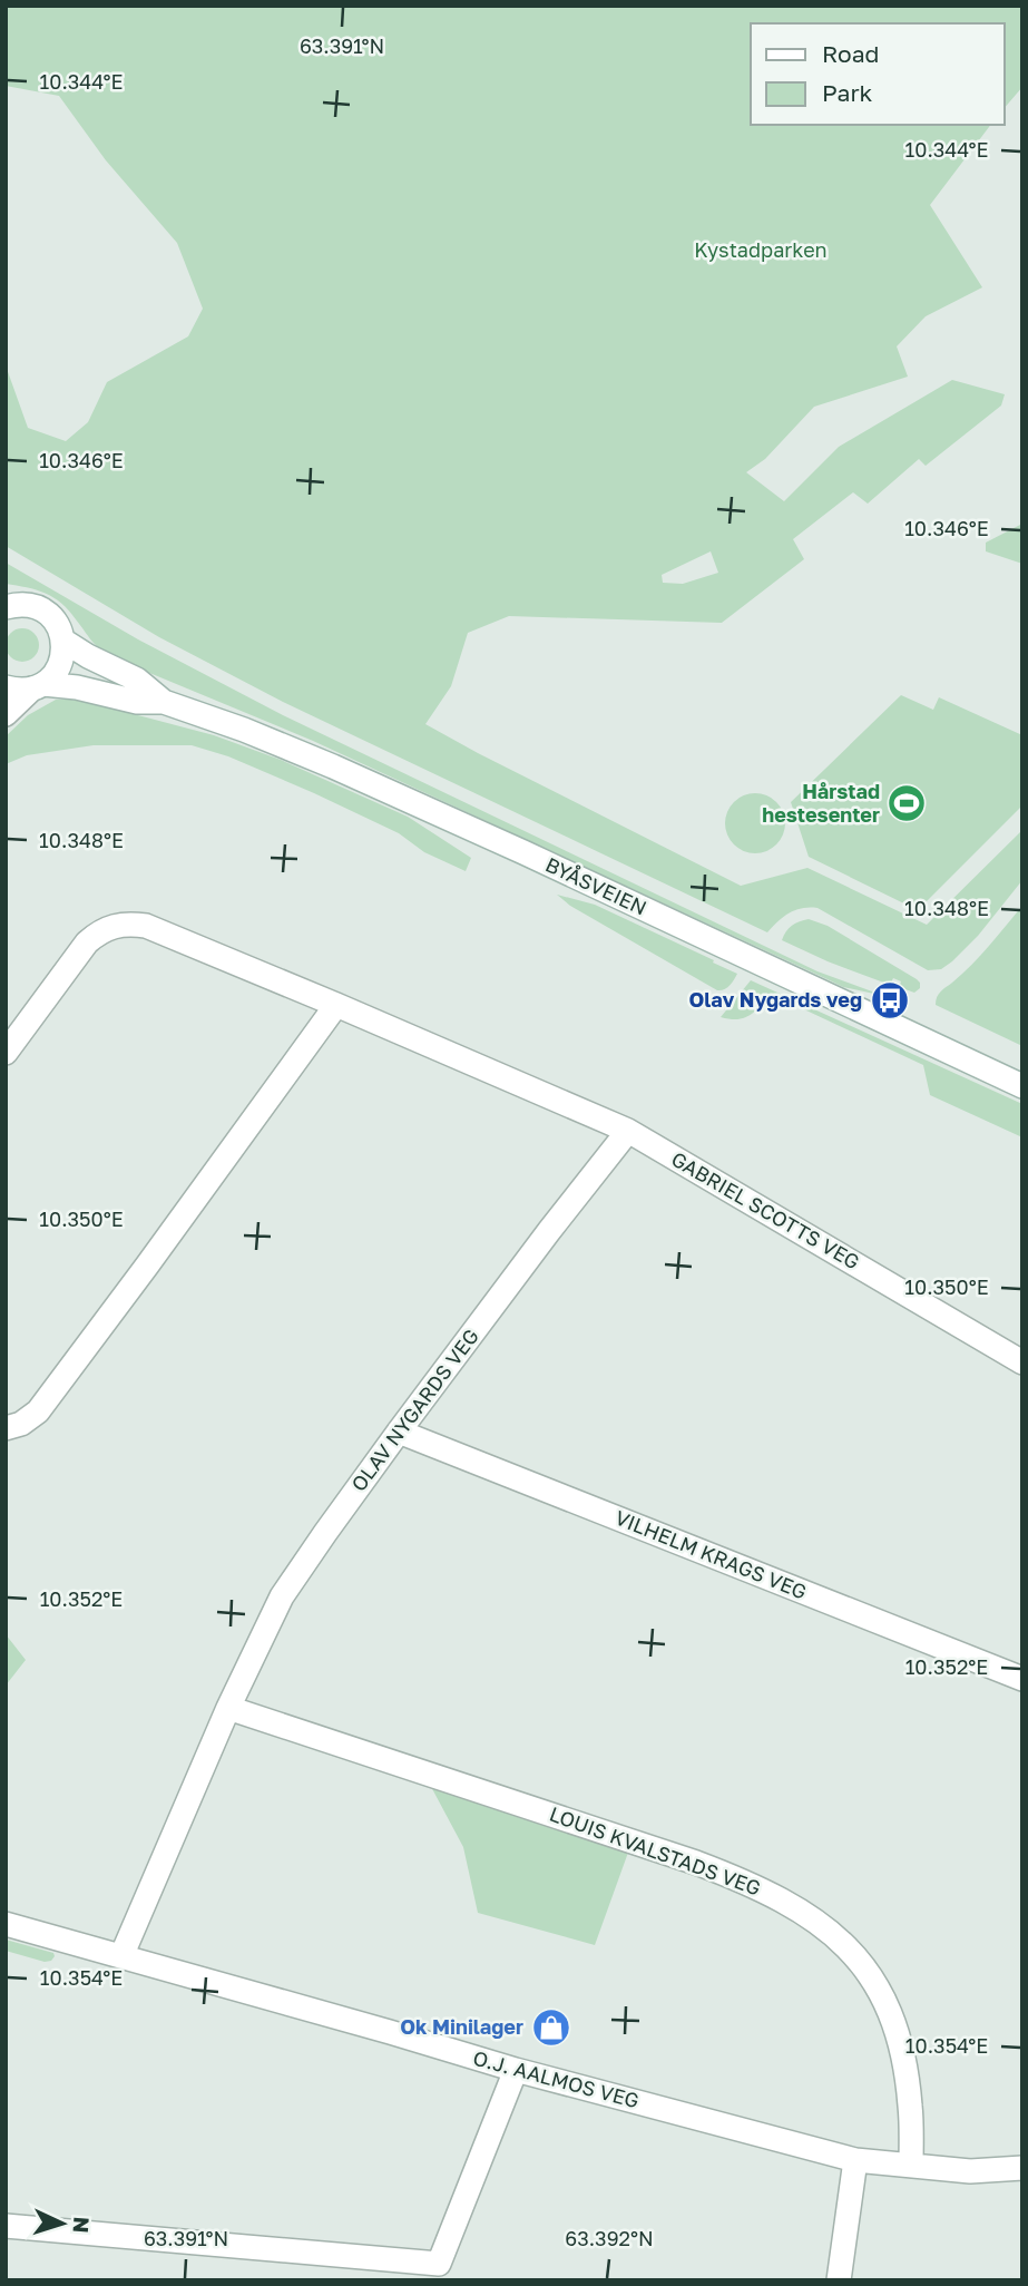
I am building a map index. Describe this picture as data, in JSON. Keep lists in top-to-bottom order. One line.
{"streets":{"street":["BYÅSVEIEN","GABRIEL SCOTTS VEG","OLAV NYGARDS VEG","VILHELM KRAGS VEG","LOUIS KVALSTADS VEG","O.J. AALMOS VEG"]},"crossings":[["GABRIEL SCOTTS VEG","OLAV NYGARDS VEG"],["OLAV NYGARDS VEG","VILHELM KRAGS VEG"],["OLAV NYGARDS VEG","LOUIS KVALSTADS VEG"],["OLAV NYGARDS VEG","O.J. AALMOS VEG"],["LOUIS KVALSTADS VEG","O.J. AALMOS VEG"]],"parks":["Kystadparken"],"places":{"sports":["Hårstad hestesenter"],"bus stop":["Olav Nygards veg"],"shop":["Ok Minilager"]},"legend":["Road","Park"],"north":"right","coordinates":["63.391°N","10.344°E","10.346°E","10.348°E","10.350°E","10.352°E","10.354°E","63.392°N"]}
